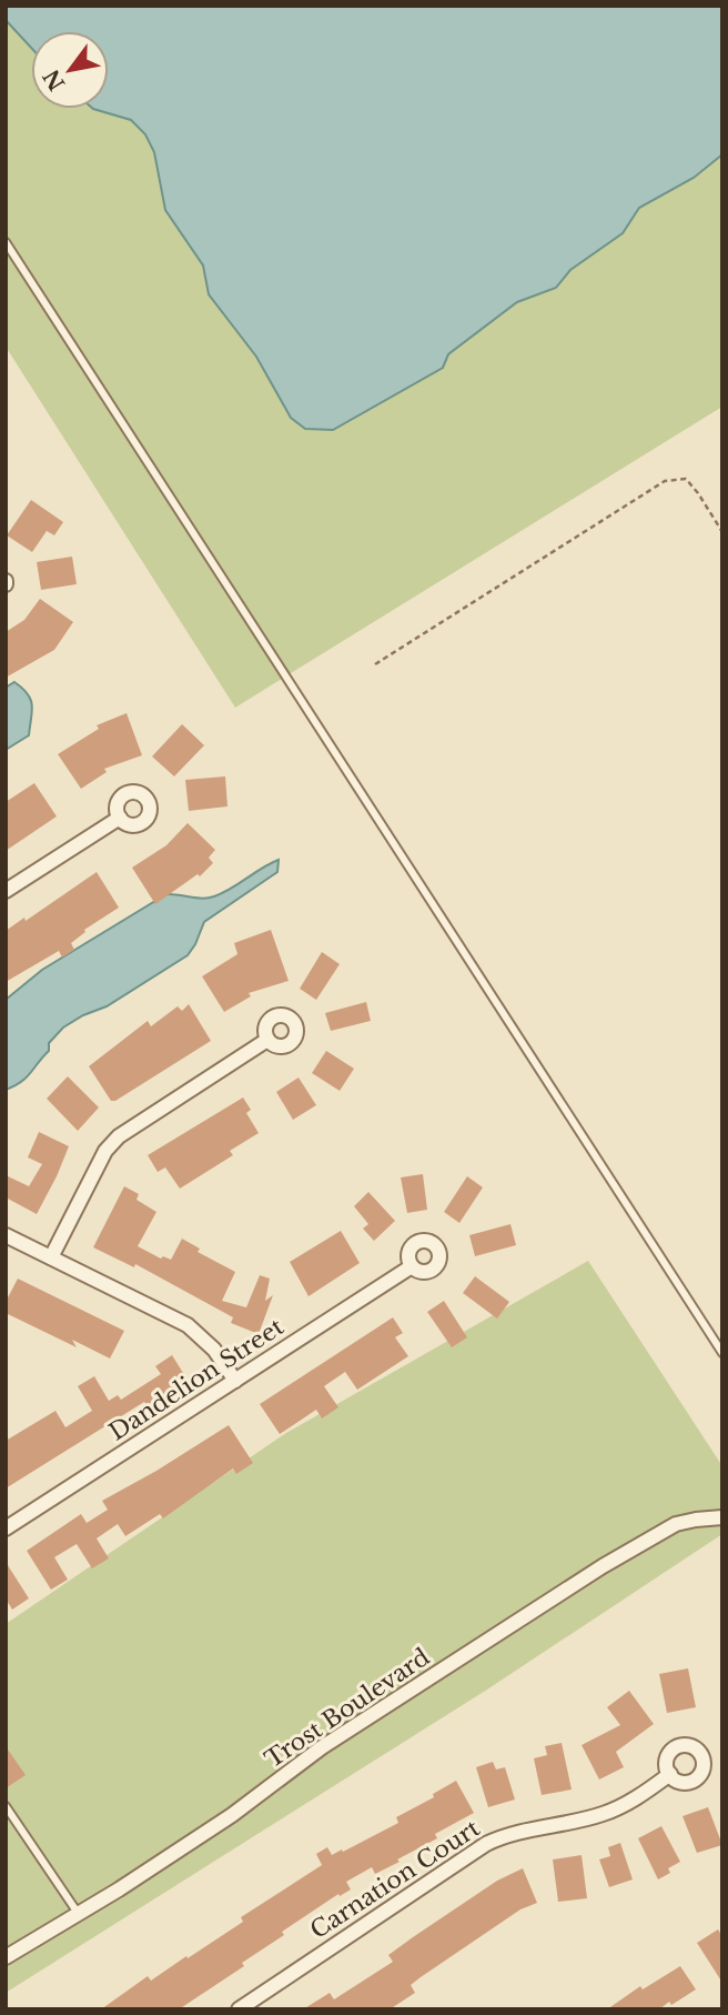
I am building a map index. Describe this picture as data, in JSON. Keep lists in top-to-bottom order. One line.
{"streets":{"street":["Dandelion Street","Trost Boulevard","Carnation Court"]},"north":"bottom left"}
